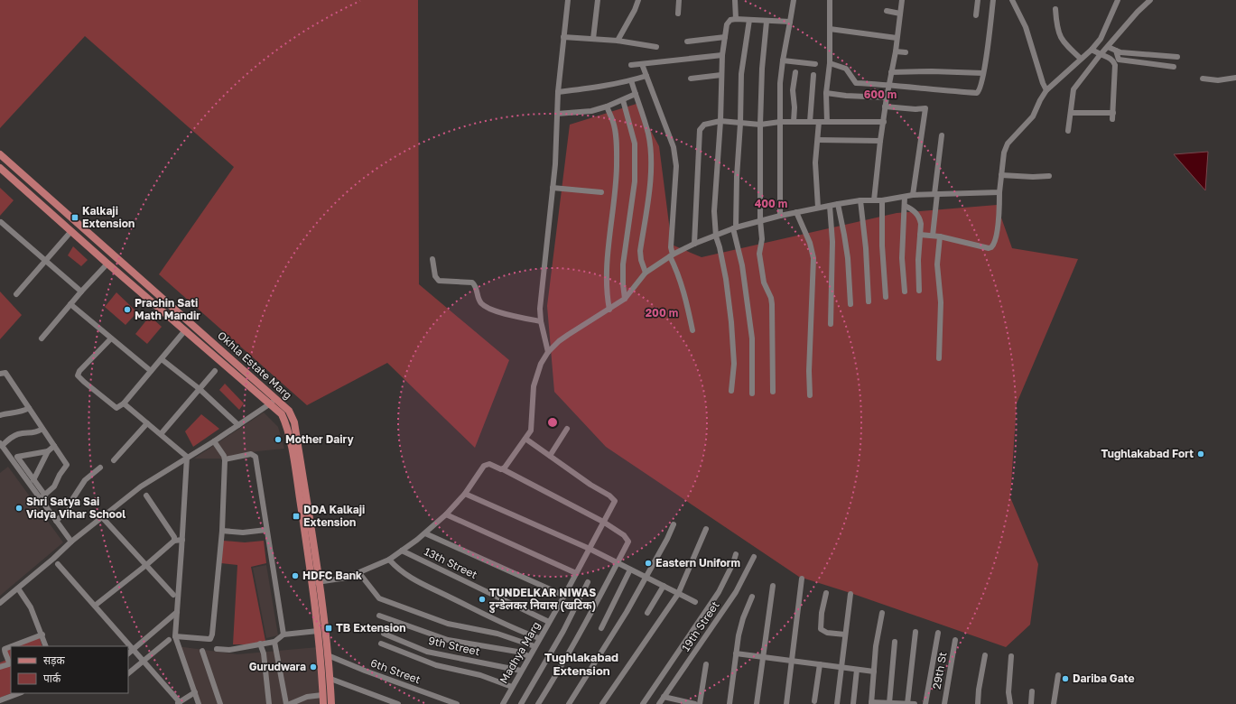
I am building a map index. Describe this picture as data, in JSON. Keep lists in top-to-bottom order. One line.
{"streets":{"main road":["Okhla Estate Marg"],"street":["13th Street","19th Street","9th Street","Madhya Marg","29th St","6th Street"]},"crossings":[["Okhla Estate Marg","6th Street"],["13th Street","Madhya Marg"],["9th Street","Madhya Marg"]],"districts":["Tughlakabad Extension"],"places":{"transit":["Kalkaji Extension","DDA Kalkaji Extension","TB Extension"],"other":["Prachin Sati Math Mandir","Mother Dairy","Tughlakabad Fort","Shri Satya Sai Vidya Vihar School","Eastern Uniform","HDFC Bank","TUNDELKAR NIWAS टुन्डेलकर निवास (खटिक)","Gurudwara","Dariba Gate"]},"legend":["सड़क","पार्क"],"rings":["600 m","400 m","200 m"]}
